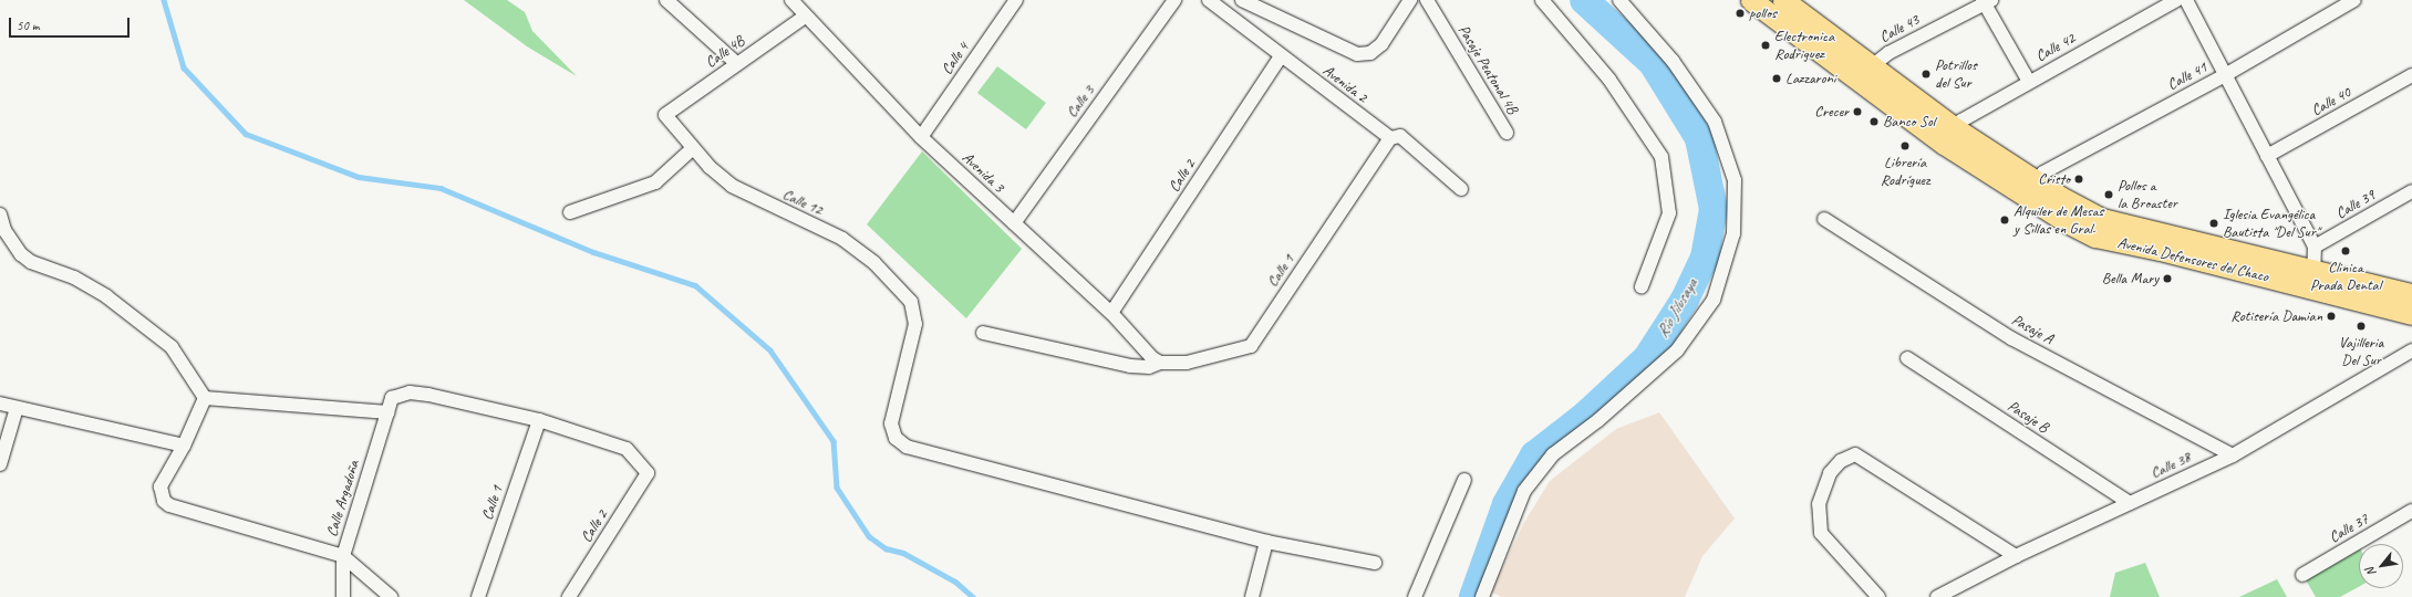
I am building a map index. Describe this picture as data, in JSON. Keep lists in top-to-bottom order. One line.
{"streets":{"main road":["Avenida Defensores del Chaco"],"street":["Calle 43","Calle 42","Calle 4B","Calle 4","Pasaje Peatonal 4B","Calle 41","Avenida 2","Calle 3","Calle 40","Avenida 3","Calle 2","Calle 12","Calle 39","Calle 1","Pasaje A","Pasaje B","Calle 38","Calle Argadoña","Calle 37"]},"crossings":[["Calle 43","Avenida Defensores del Chaco"],["Calle 42","Avenida Defensores del Chaco"],["Calle 4B","Avenida 3"],["Calle 4B","Calle 12"],["Calle 4","Avenida 3"],["Calle 41","Avenida Defensores del Chaco"],["Avenida 2","Calle 2"],["Avenida 2","Calle 1"],["Calle 3","Avenida 3"],["Avenida 3","Calle 2"],["Avenida 3","Calle 1"],["Calle 2","Calle 1"],["Calle 2","Calle Argadoña"],["Calle 1","Calle Argadoña"],["Pasaje A","Calle 38"],["Pasaje B","Calle 38"]],"water":["Río Jilusaya"],"places":["pollos","Electronica Rodriguez","Potrillos del Sur","Lazzaroni","Crecer","Banco Sol","Librería Rodríguez","Cristo","Pollos a la Broaster","Alquiler de Mesas y Sillas en Gral.","Iglesia Evangélica Bautista \"Del Sur\"","Clinica Prada Dental","Bella Mary","Rotisería Damian","Vajilleria Del Sur"],"scale_bar":"50 m","north":"bottom left"}
